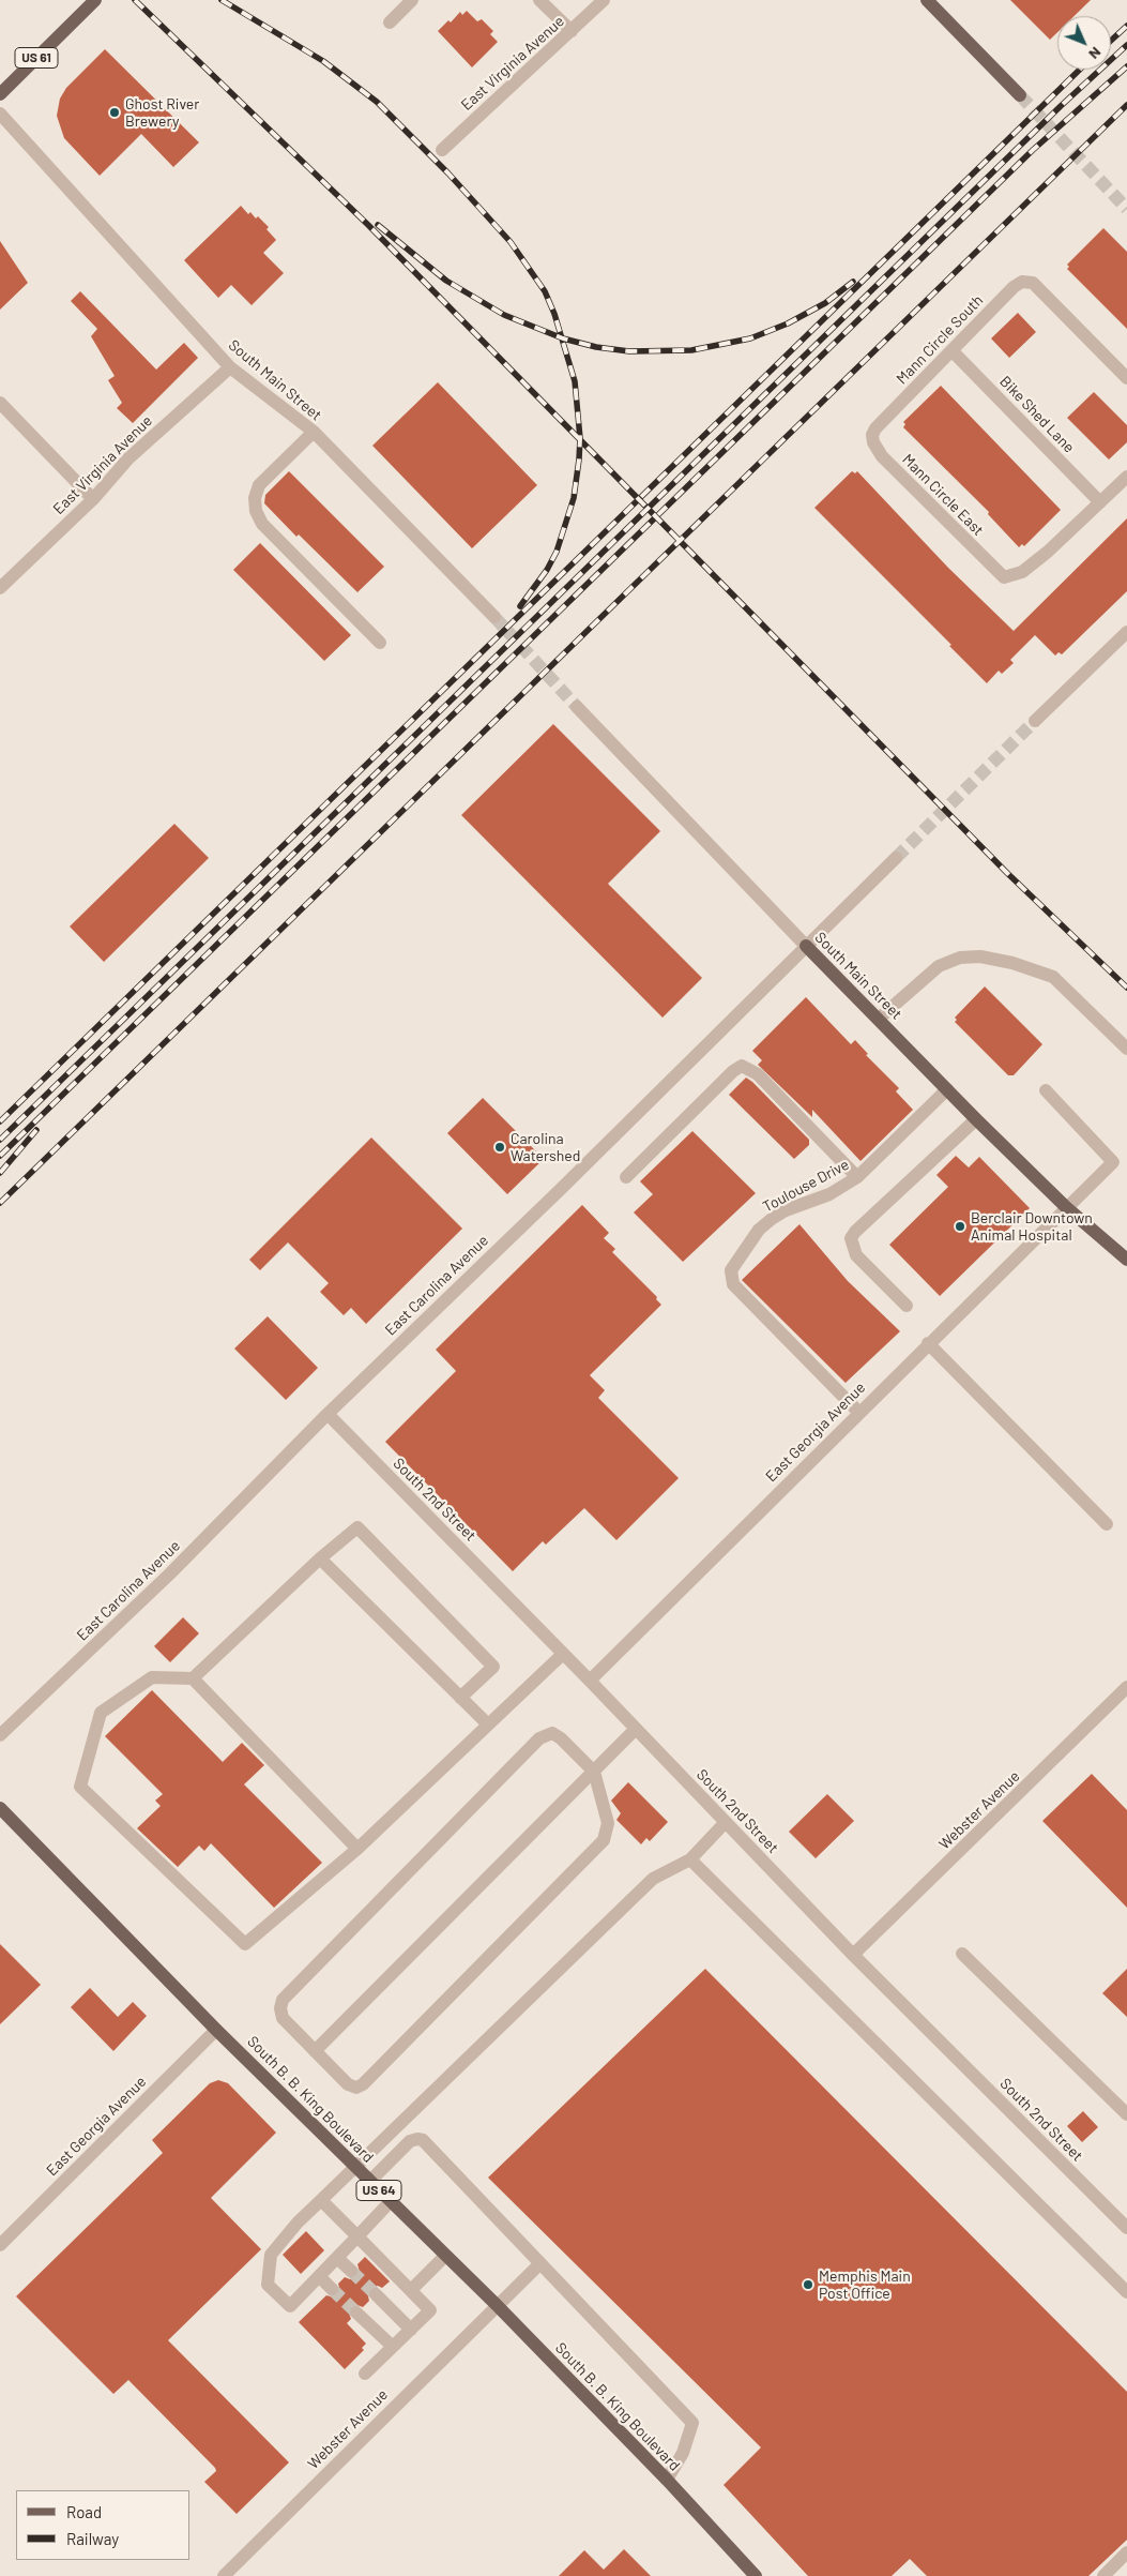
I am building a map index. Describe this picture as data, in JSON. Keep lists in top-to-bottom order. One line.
{"streets":{"main road":["US 61","South Main Street","South B. B. King Boulevard","US 64"],"street":["East Virginia Avenue","Mann Circle South","Bike Shed Lane","Mann Circle East","Toulouse Drive","East Carolina Avenue","East Georgia Avenue","South 2nd Street","Webster Avenue"]},"crossings":[["East Virginia Avenue","South Main Street"],["Mann Circle South","Bike Shed Lane"],["Mann Circle South","Mann Circle East"],["South Main Street","Toulouse Drive"],["South Main Street","East Carolina Avenue"],["South Main Street","East Georgia Avenue"],["Bike Shed Lane","Mann Circle East"],["Toulouse Drive","East Georgia Avenue"],["East Carolina Avenue","South 2nd Street"],["East Georgia Avenue","South 2nd Street"],["East Georgia Avenue","South B. B. King Boulevard"],["South 2nd Street","Webster Avenue"],["Webster Avenue","South B. B. King Boulevard"]],"places":["Ghost River Brewery","Carolina Watershed","Berclair Downtown Animal Hospital","Memphis Main Post Office"],"legend":["Road","Railway"],"north":"bottom right"}
